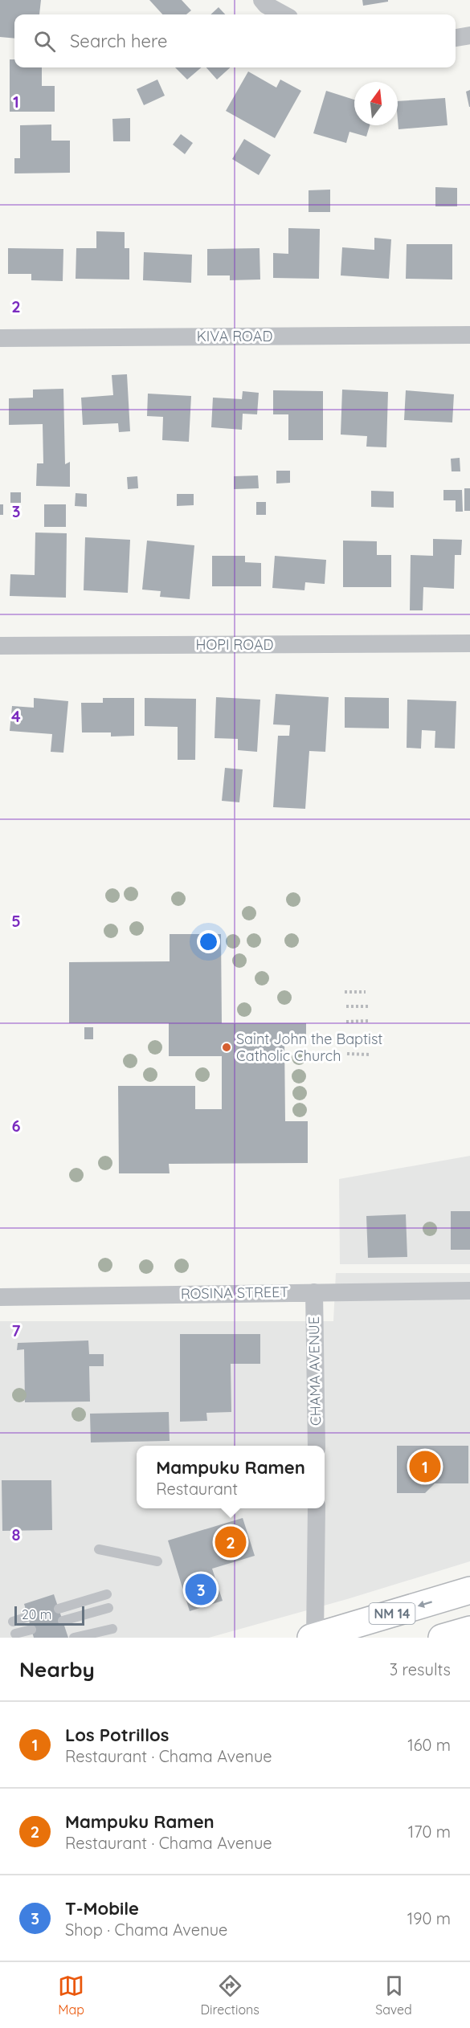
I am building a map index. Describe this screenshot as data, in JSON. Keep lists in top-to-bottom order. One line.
{"streets":{"main road":["NM 14"],"street":["KIVA ROAD","HOPI ROAD","ROSINA STREET","CHAMA AVENUE"]},"crossings":[["ROSINA STREET","CHAMA AVENUE"]],"places":["Saint John the Baptist Catholic Church"],"scale_bar":"20 m","north":"top","page":{"search":"Search here","popup":["Mampuku Ramen","Restaurant"],"pins":["1","2","3"],"scale":"20 m","heading":["Nearby","3 results"],"list":[{"mark":"1","name":"Los Potrillos","note":"Restaurant · Chama Avenue","value":"160 m"},{"mark":"2","name":"Mampuku Ramen","note":"Restaurant · Chama Avenue","value":"170 m"},{"mark":"3","name":"T-Mobile","note":"Shop · Chama Avenue","value":"190 m"}],"nav":["Map","Directions","Saved"]},"grid":{"rows":["1","2","3","4","5","6","7","8"]}}
